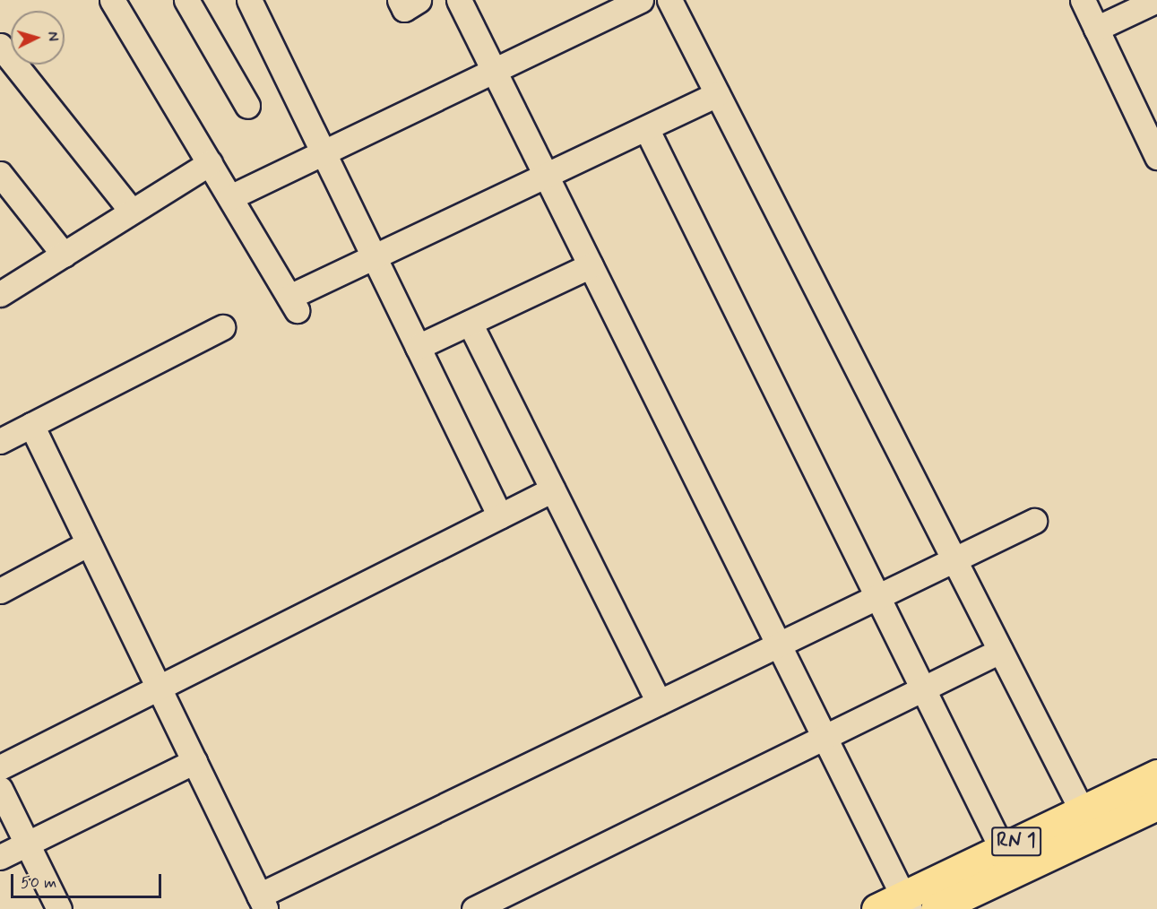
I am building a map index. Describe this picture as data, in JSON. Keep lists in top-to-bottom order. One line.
{"streets":{"highway":["RN 1"]},"scale_bar":"50 m","north":"right"}
